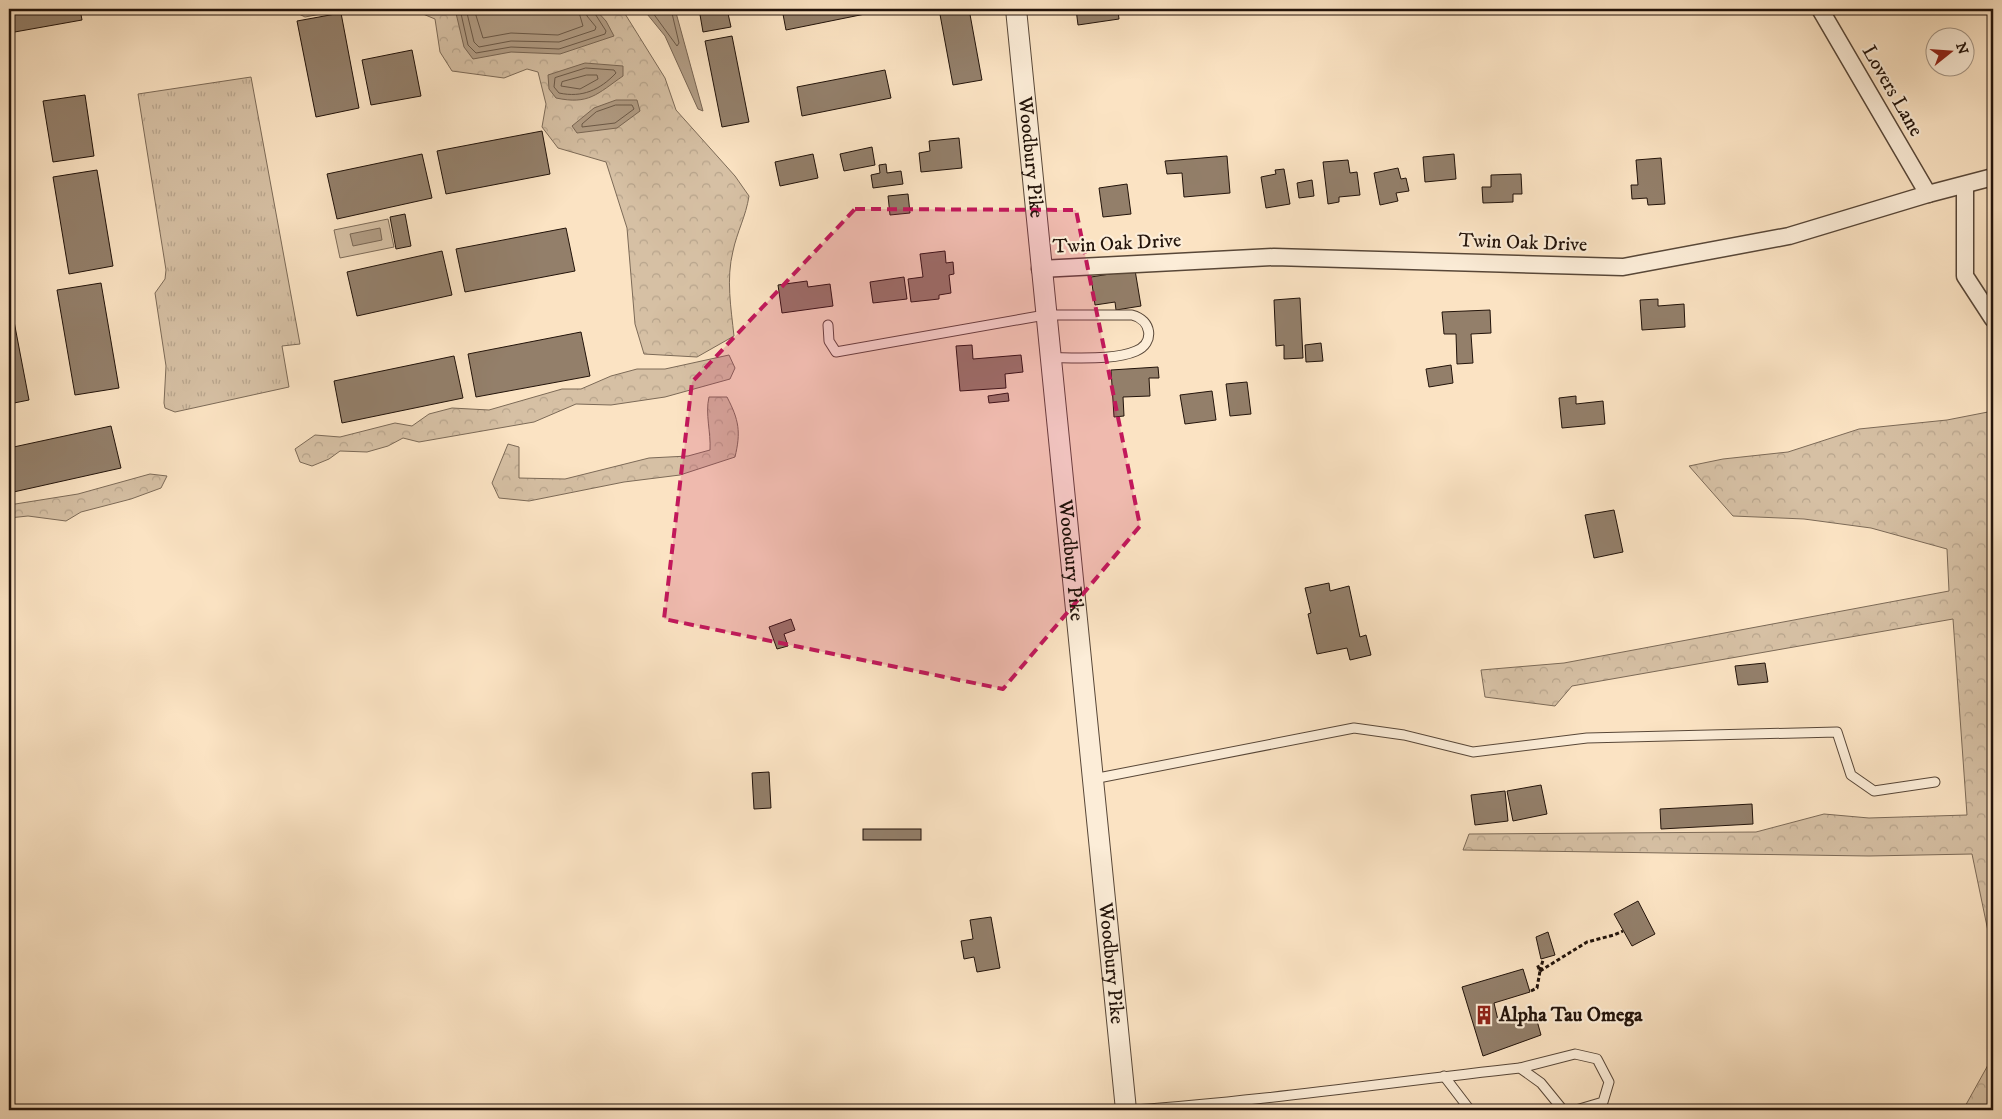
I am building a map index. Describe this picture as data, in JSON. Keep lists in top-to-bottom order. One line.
{"streets":{"street":["Lovers Lane","Woodbury Pike","Twin Oak Drive"]},"crossings":[["Lovers Lane","Twin Oak Drive"],["Woodbury Pike","Twin Oak Drive"]],"places":{"building":["Alpha Tau Omega"]},"north":"right"}
